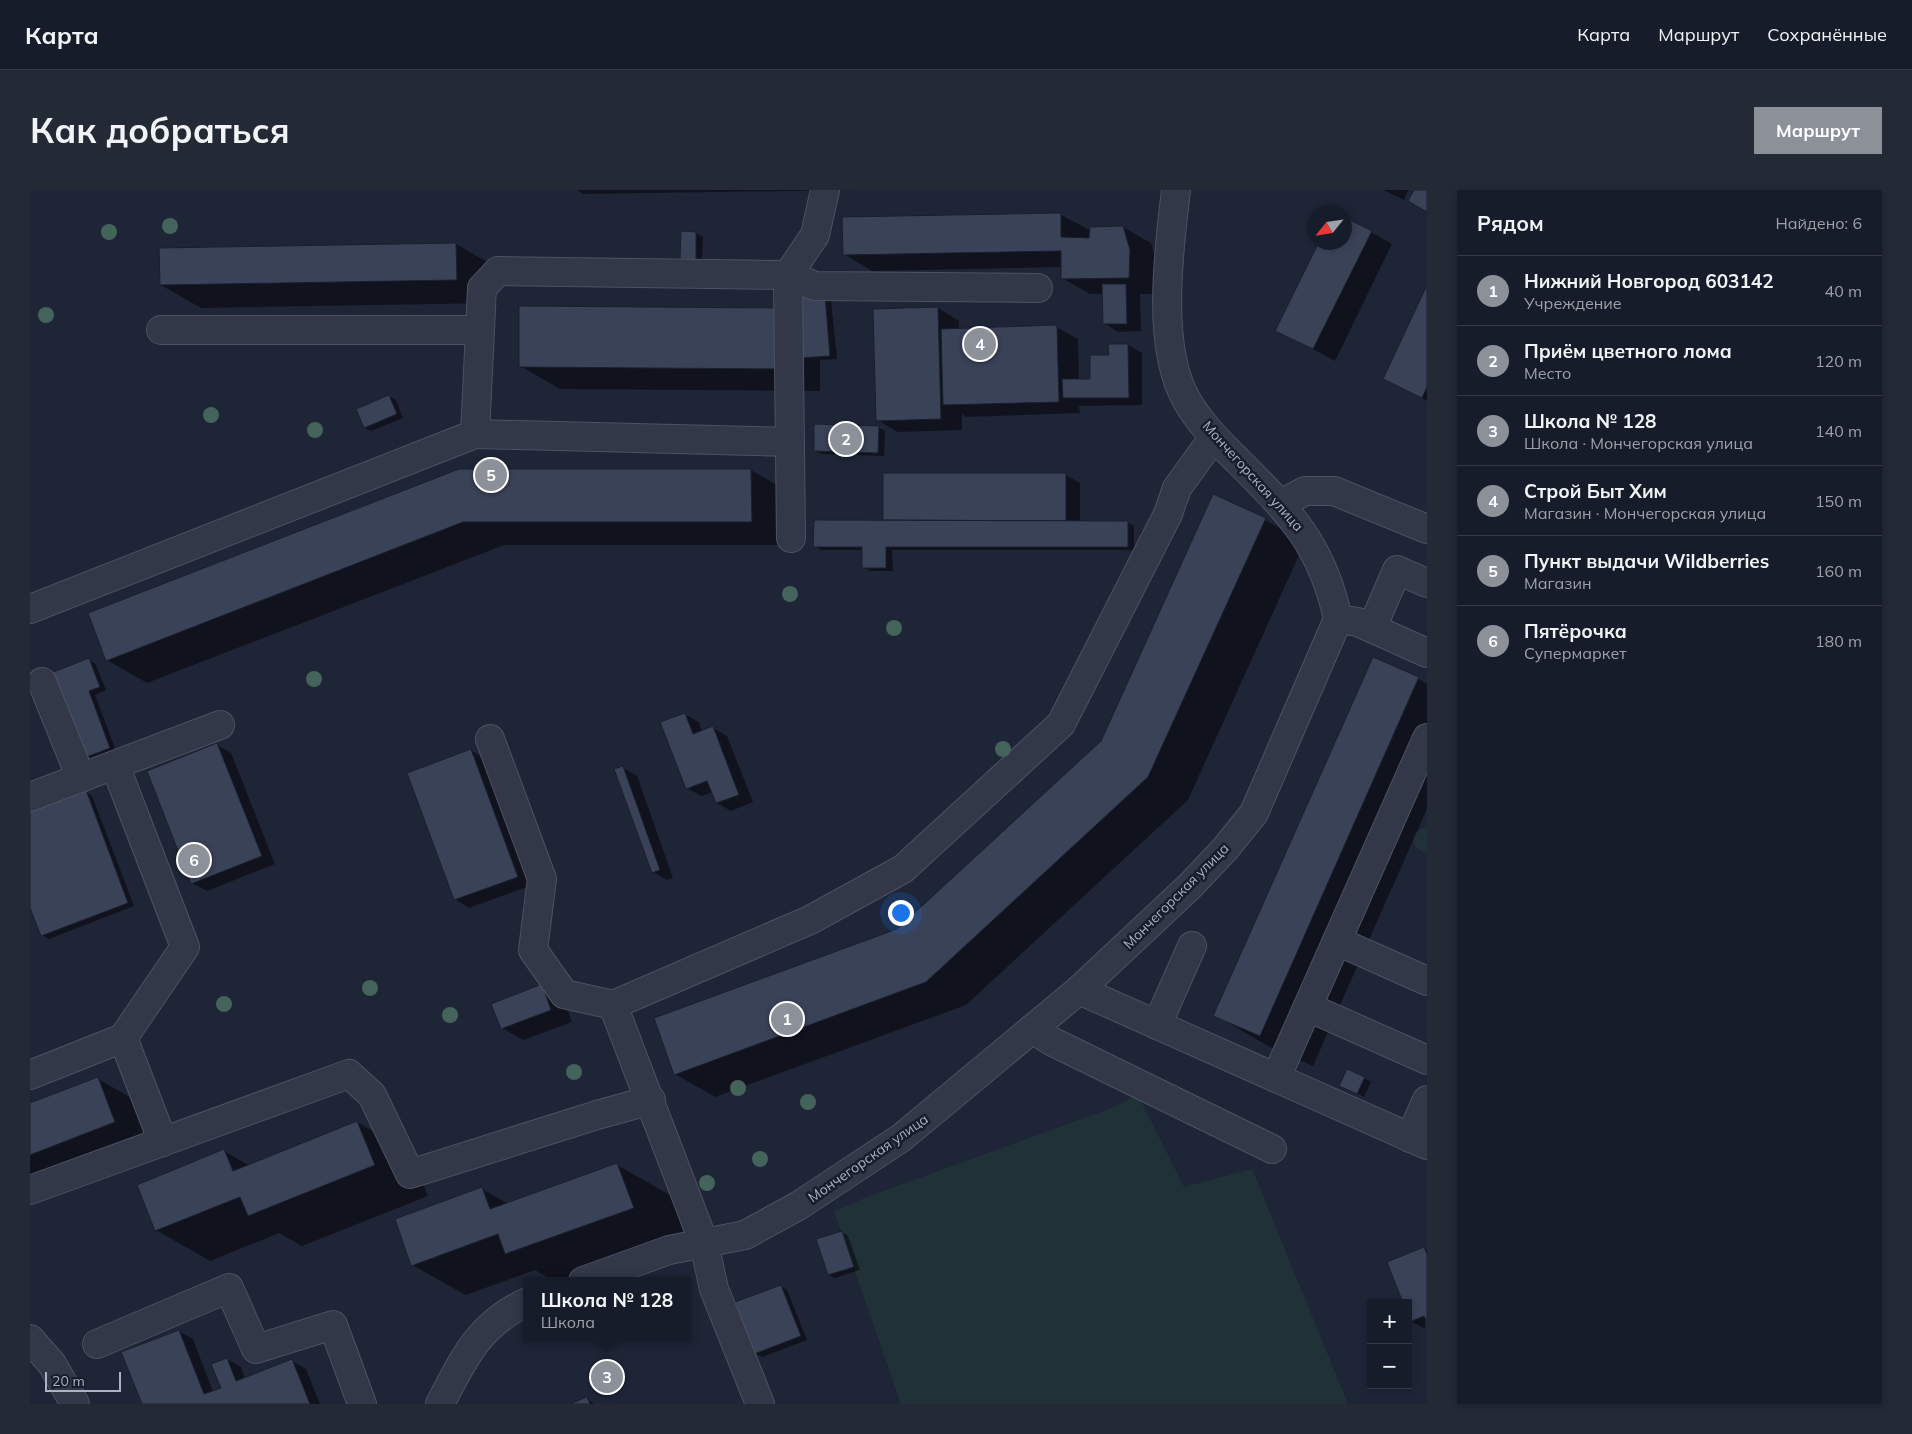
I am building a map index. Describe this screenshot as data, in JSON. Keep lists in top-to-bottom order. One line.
{"streets":{"street":["Мончегорская улица"]},"scale_bar":"20 m","north":"bottom left","page":{"header":"Карта","nav":["Карта","Маршрут","Сохранённые"],"buttons":"Маршрут","title":"Как добраться","heading":["Рядом","Найдено: 6"],"list":[{"mark":"1","name":"Нижний Новгород 603142","note":"Учреждение","value":"40 m"},{"mark":"2","name":"Приём цветного лома","note":"Место","value":"120 m"},{"mark":"3","name":"Школа № 128","note":"Школа · Мончегорская улица","value":"140 m"},{"mark":"4","name":"Строй Быт Хим","note":"Магазин · Мончегорская улица","value":"150 m"},{"mark":"5","name":"Пункт выдачи Wildberries","note":"Магазин","value":"160 m"},{"mark":"6","name":"Пятёрочка","note":"Супермаркет","value":"180 m"}],"pins":["4","2","5","6","1","3"],"popup":["Школа № 128","Школа"],"map_buttons":["+","−"],"scale":"20 m"}}
